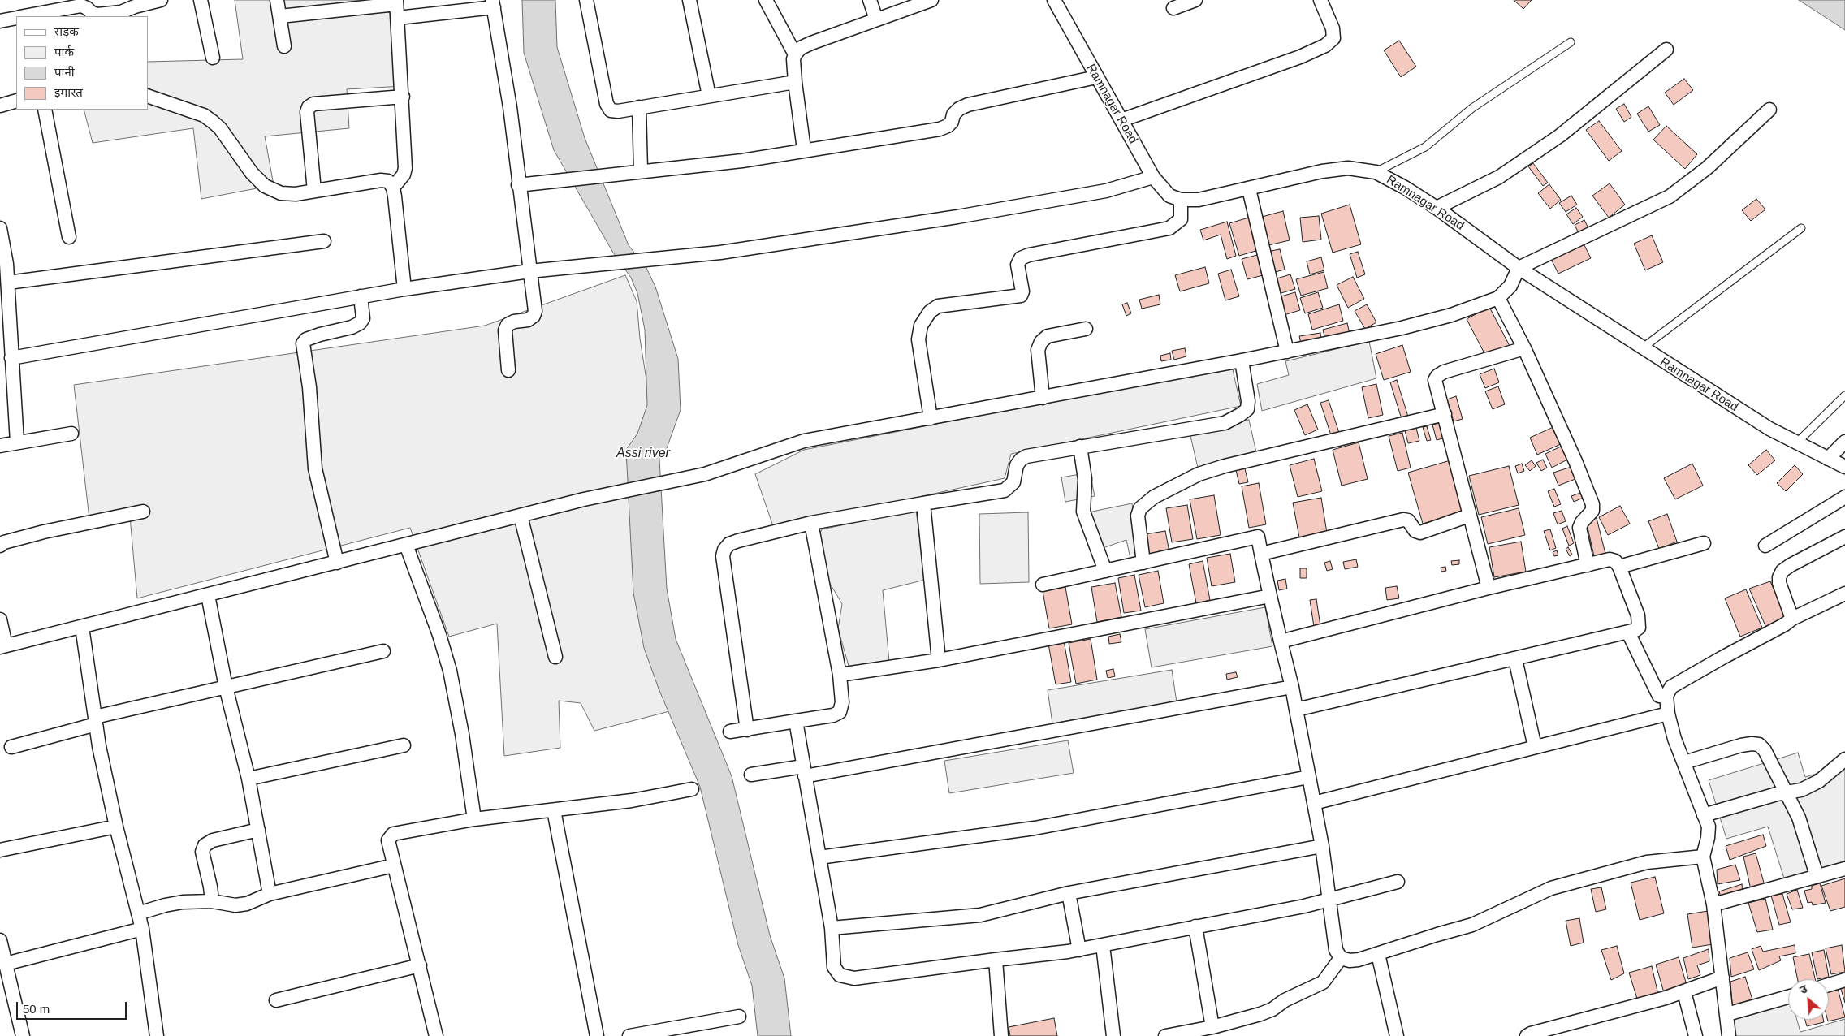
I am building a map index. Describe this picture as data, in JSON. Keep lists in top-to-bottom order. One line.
{"streets":{"street":["Ramnagar Road"]},"water":["Assi river"],"legend":["सड़क","पार्क","पानी","इमारत"],"scale_bar":"50 m","north":"top left"}
